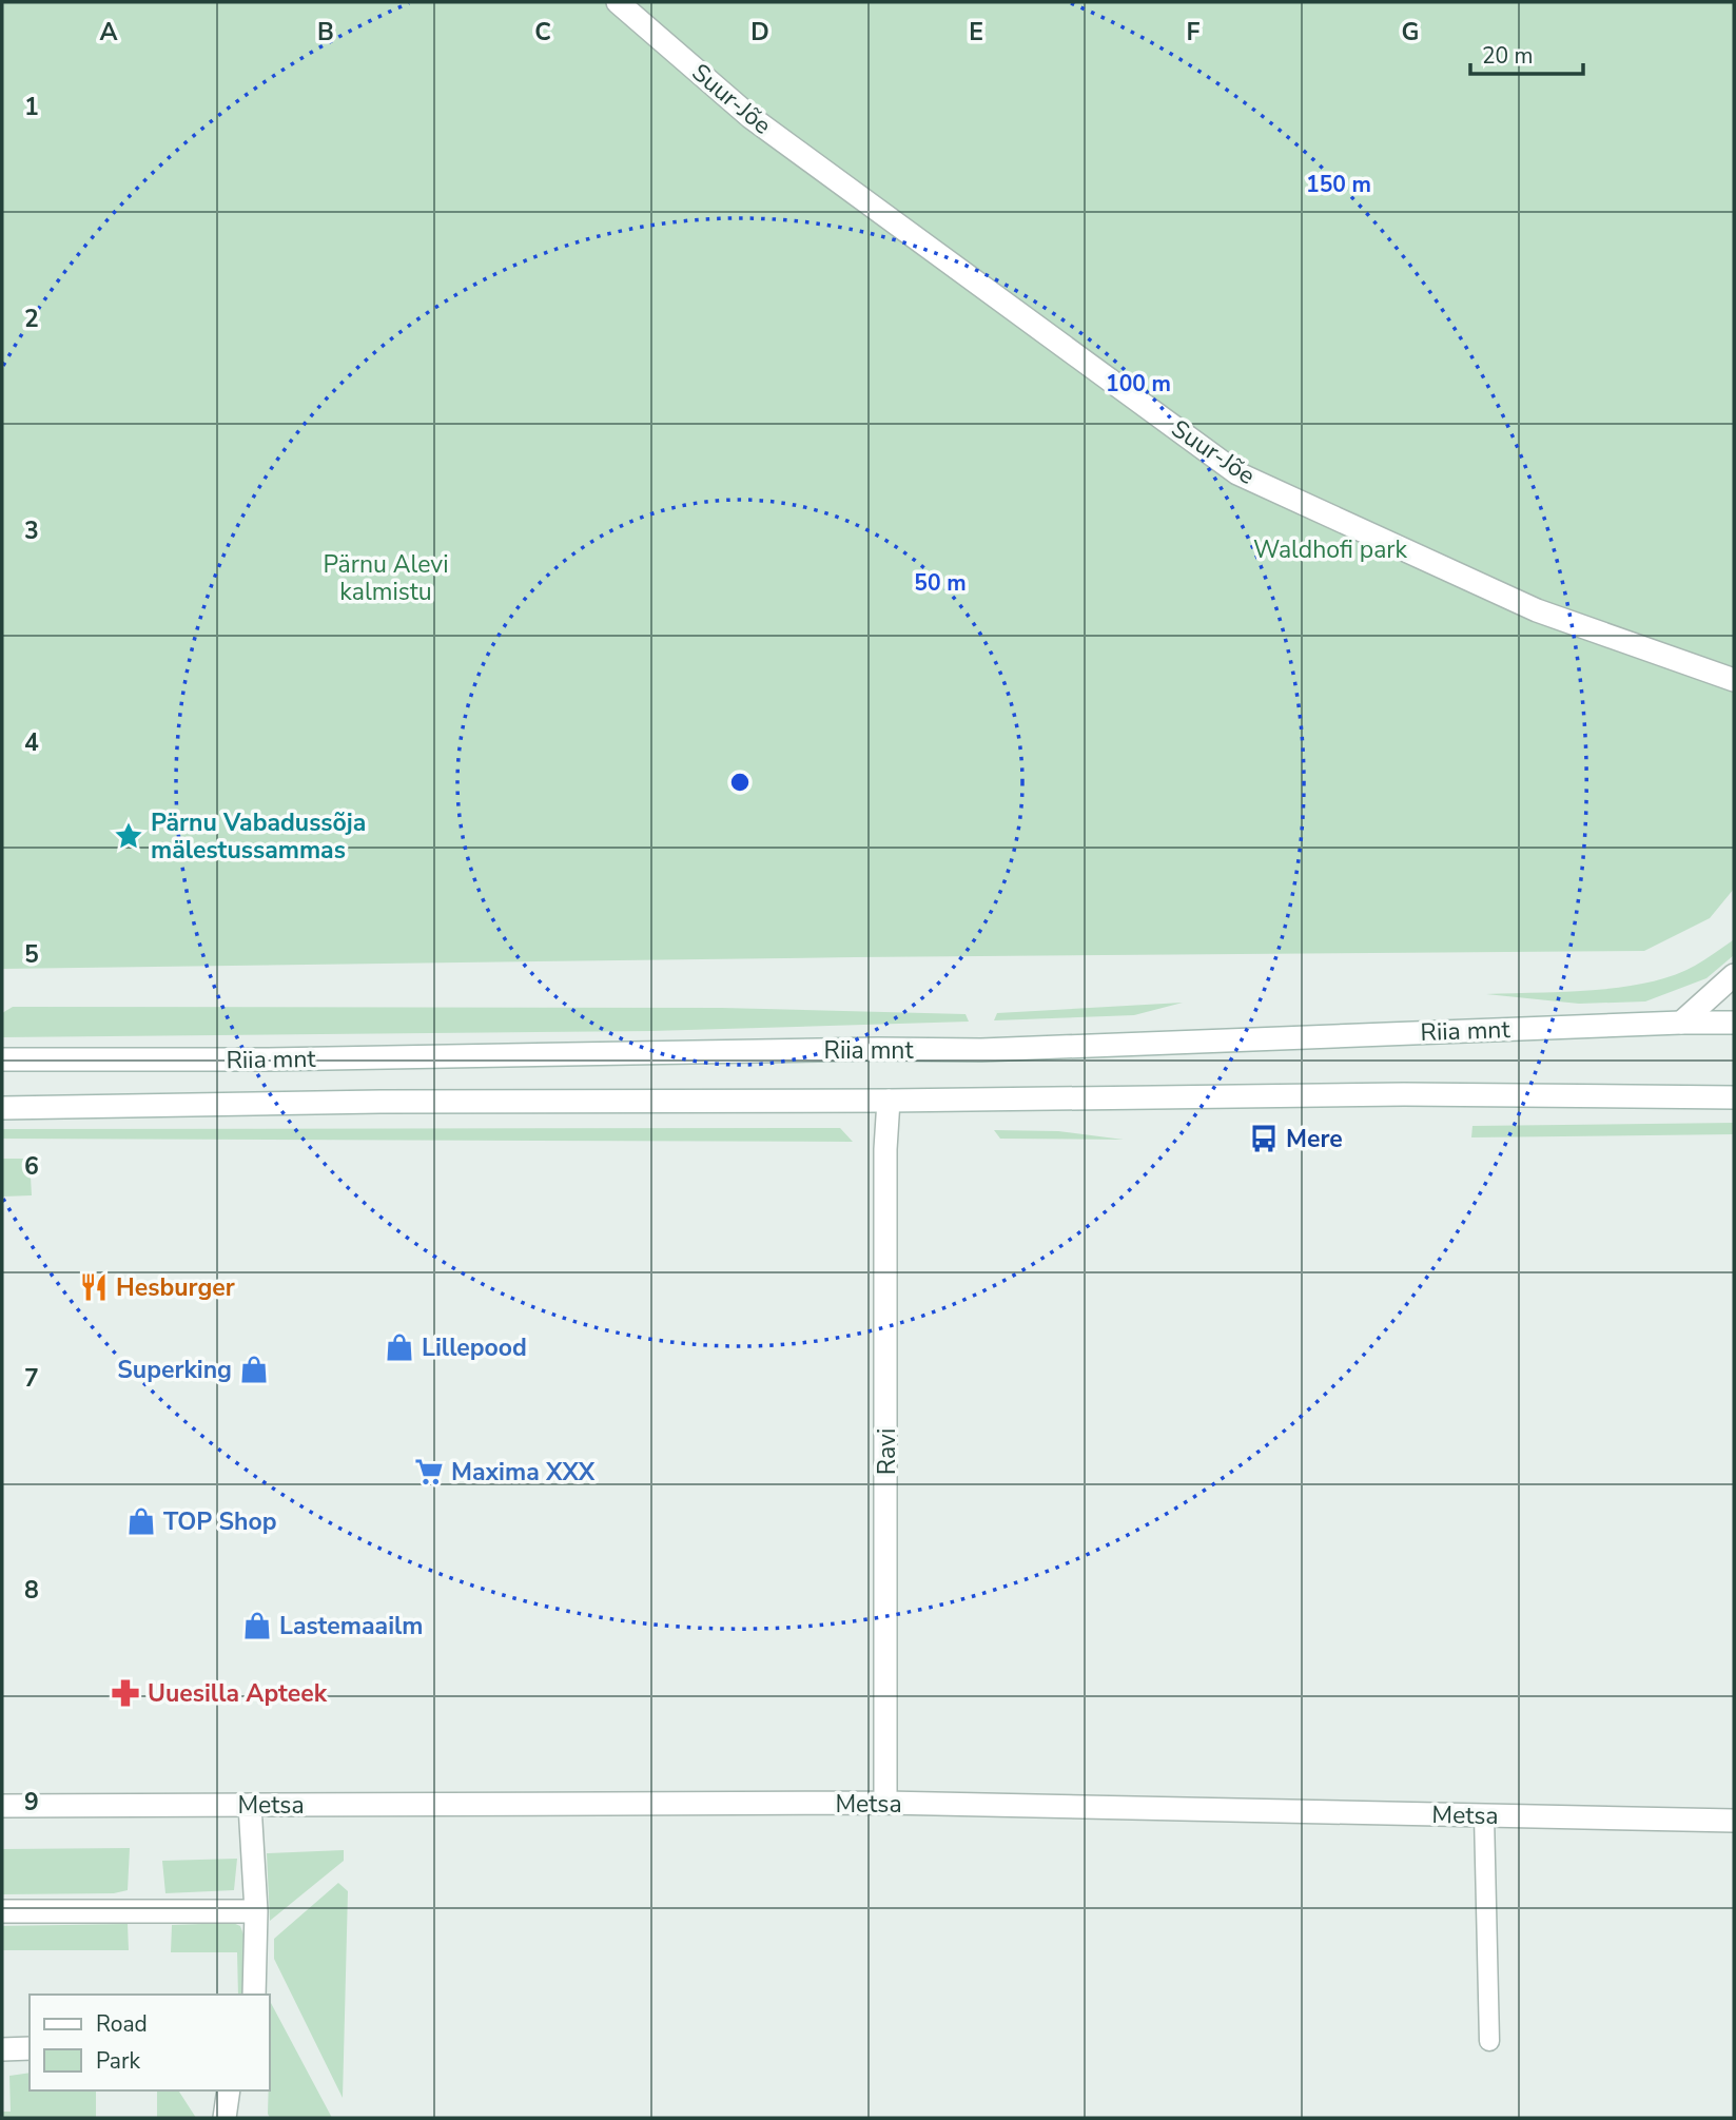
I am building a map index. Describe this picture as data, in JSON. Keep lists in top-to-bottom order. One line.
{"streets":{"street":["Suur-Jõe","Riia mnt","Ravi","Metsa"]},"crossings":[["Riia mnt","Ravi"],["Ravi","Metsa"]],"parks":["Waldhofi park","Pärnu Alevi kalmistu"],"places":{"place":["Pärnu Vabadussõja mälestussammas"],"bus stop":["Mere"],"restaurant":["Hesburger"],"shop":["Lillepood","Superking","TOP Shop","Lastemaailm"],"supermarket":["Maxima XXX"],"pharmacy":["Uuesilla Apteek"]},"legend":["Road","Park"],"scale_bar":"20 m","grid":{"columns":["A","B","C","D","E","F","G"],"rows":["1","2","3","4","5","6","7","8","9"]},"rings":["150 m","100 m","50 m"]}
